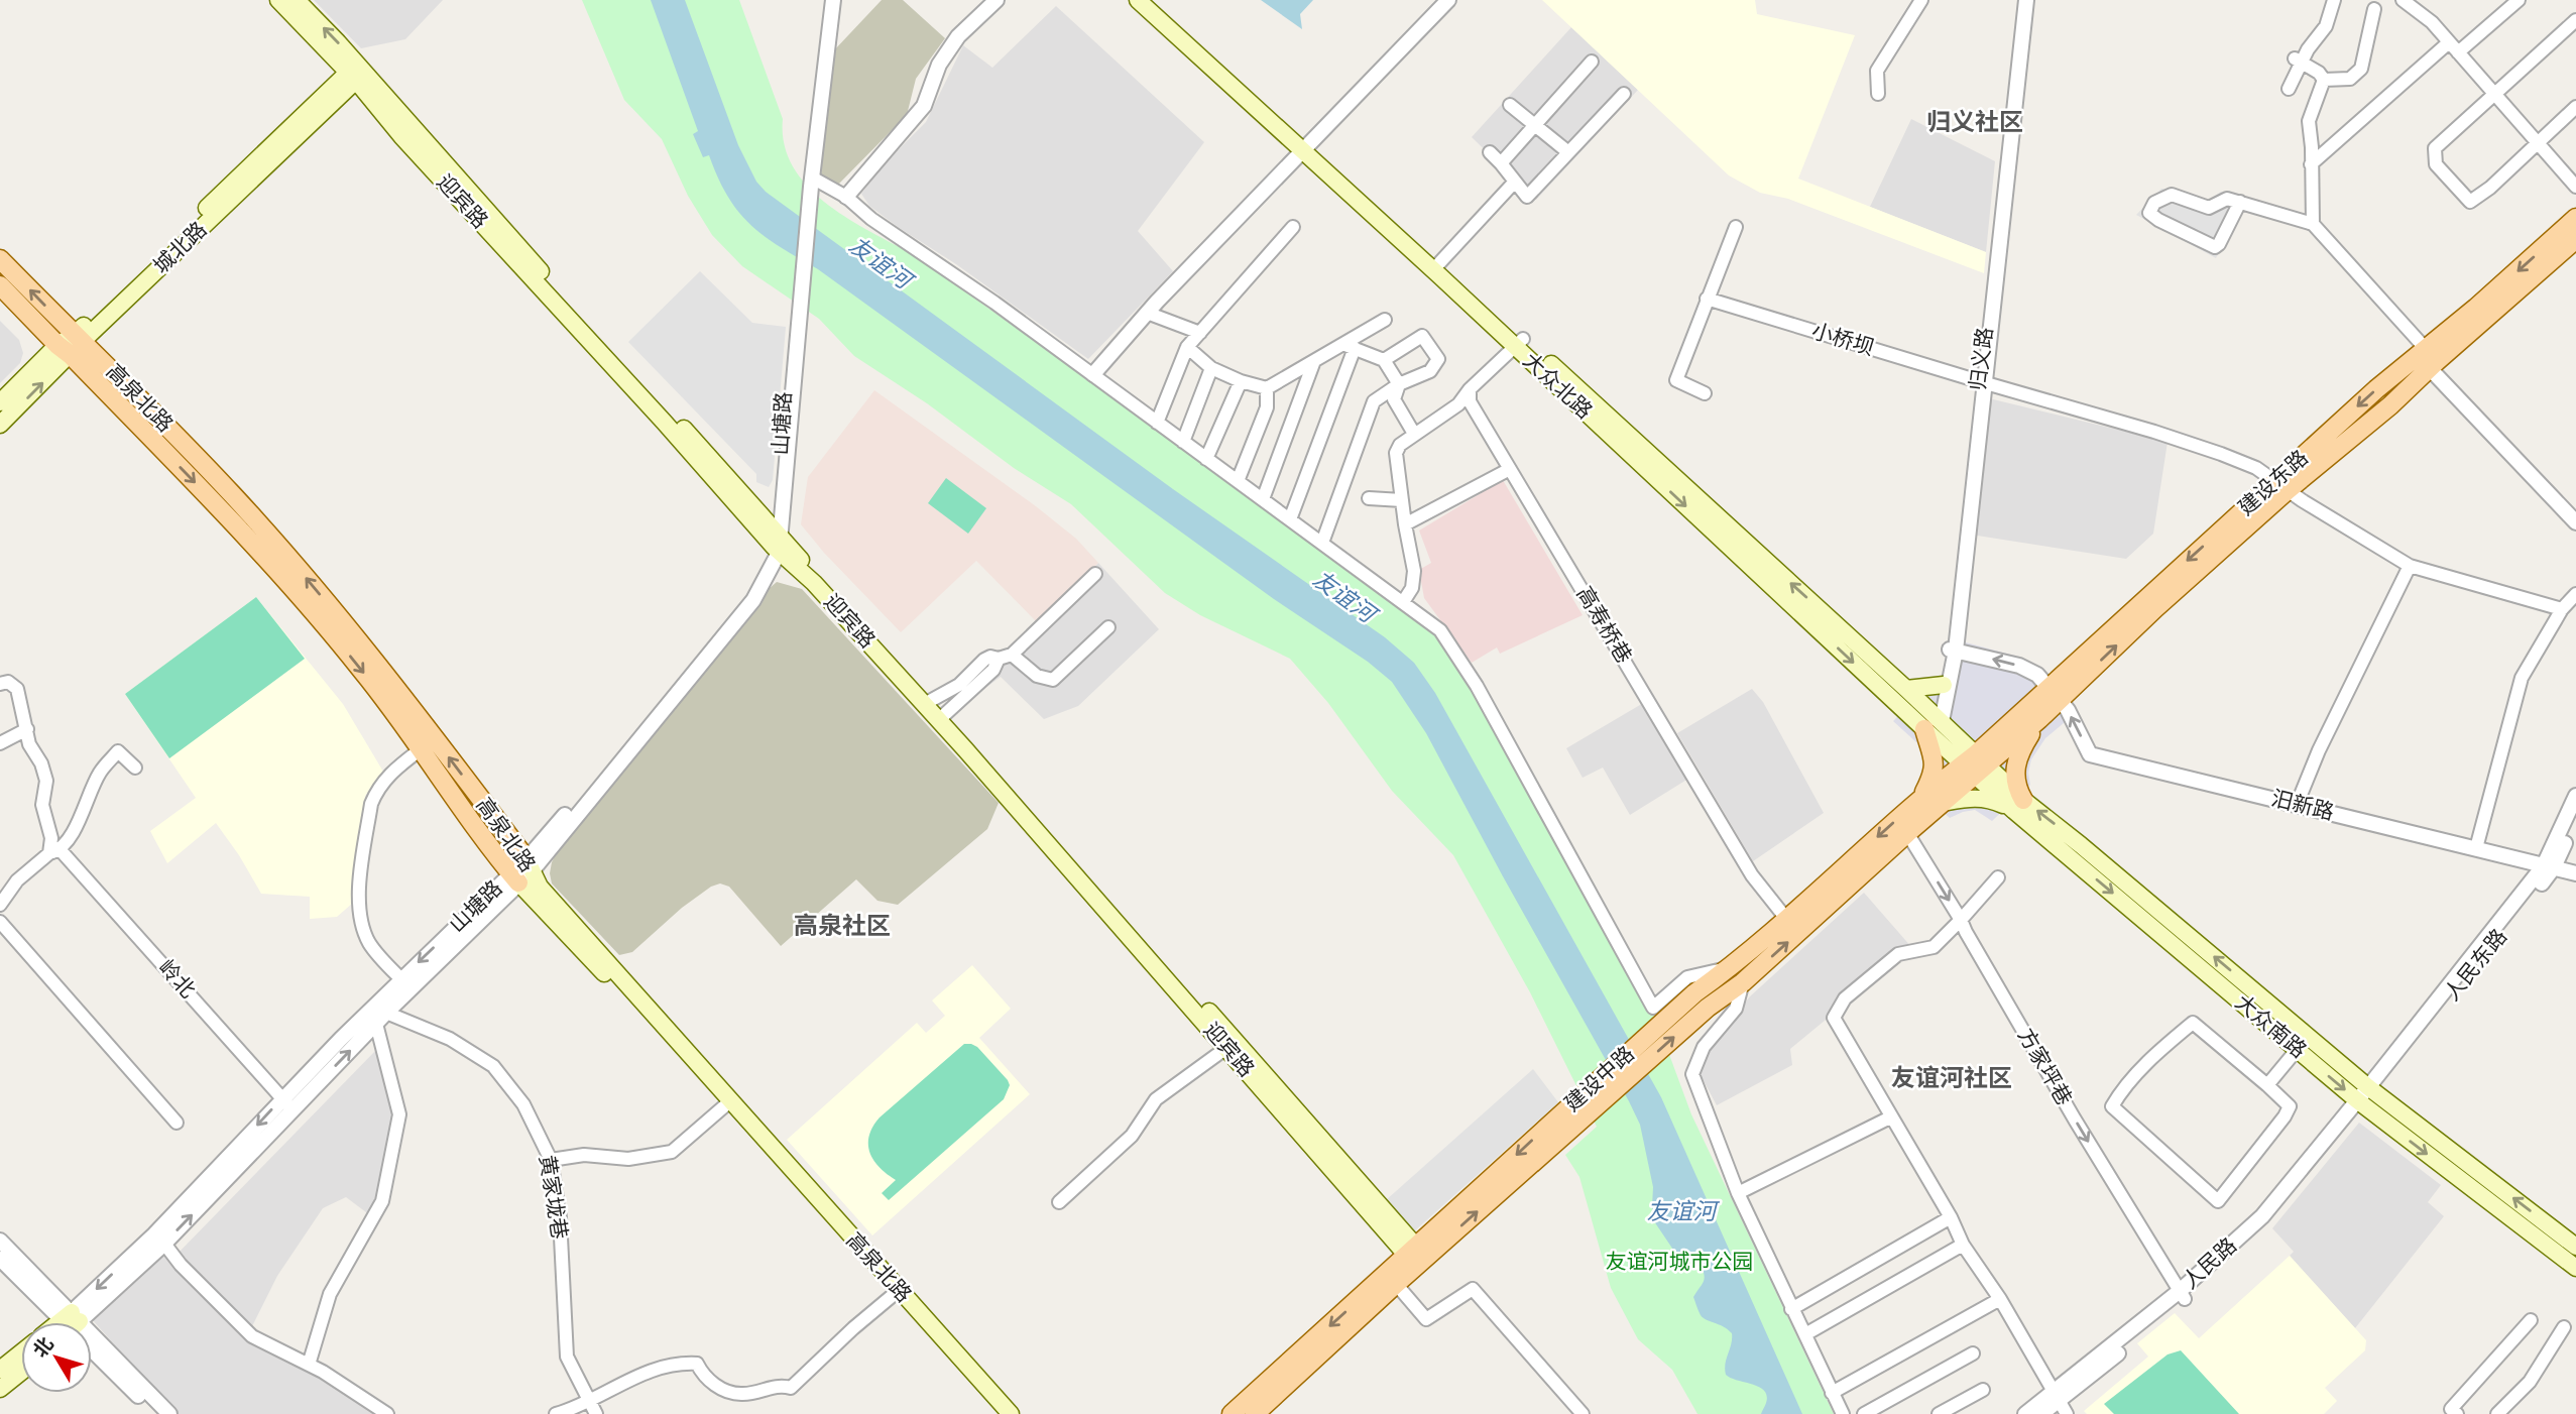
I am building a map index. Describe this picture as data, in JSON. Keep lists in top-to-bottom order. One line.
{"streets":{"main road":["迎宾路","城北路","大众北路","高泉北路","建设东路","大众南路","建设中路"],"street":["小桥坝","归义路","山塘路","高寿桥巷","汨新路","人民东路","岭北","方家坪巷","黄家垅巷","人民路"]},"crossings":[["迎宾路","城北路"],["迎宾路","山塘路"],["迎宾路","建设中路"],["城北路","高泉北路"],["小桥坝","归义路"],["小桥坝","建设东路"],["大众北路","建设东路"],["大众北路","大众南路"],["大众北路","建设中路"],["高泉北路","山塘路"],["山塘路","岭北"],["山塘路","黄家垅巷"],["建设东路","汨新路"],["建设东路","大众南路"],["建设东路","建设中路"],["高寿桥巷","建设中路"],["汨新路","人民东路"],["人民东路","大众南路"],["人民东路","人民路"],["大众南路","建设中路"],["大众南路","人民路"],["方家坪巷","建设中路"],["方家坪巷","人民路"]],"one_way":["汨新路","方家坪巷"],"districts":["归义社区","高泉社区","友谊河社区"],"water":["友谊河"],"parks":["友谊河城市公园"],"north":"top left"}
